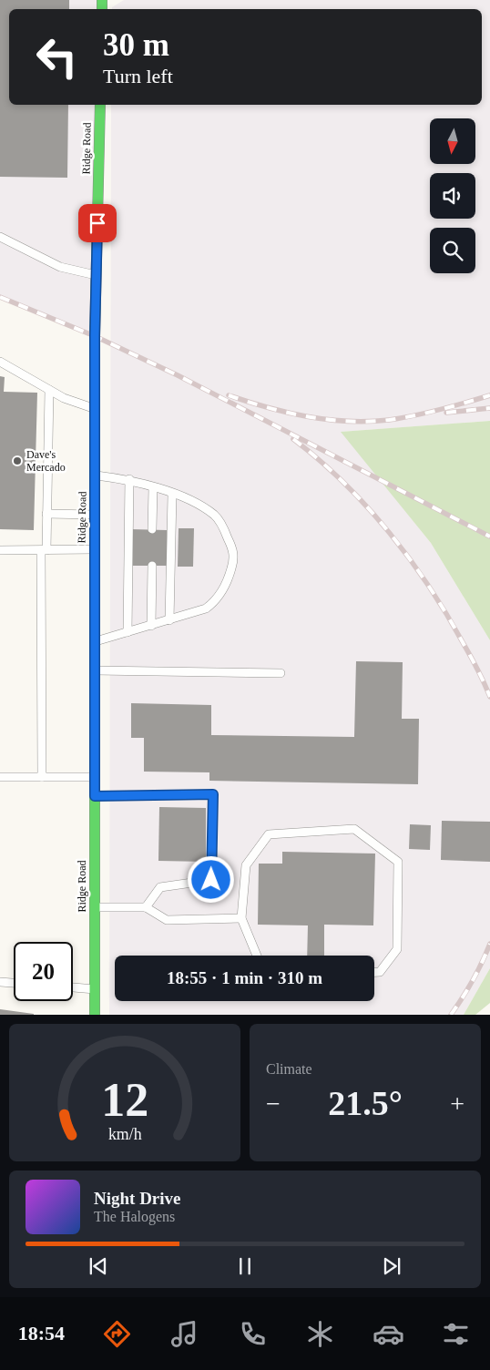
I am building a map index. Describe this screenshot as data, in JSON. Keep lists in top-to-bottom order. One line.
{"streets":{"main road":["Ridge Road"]},"places":["Dave's Mercado"],"north":"bottom","page":{"turn":["30 m","Turn left"],"limit":"20","trip":"18:55 · 1 min · 310 m","tile":"Climate","heat":["−","21.5°","+"],"song":["Night Drive","The Halogens"],"tabs":"18:54","gauge":["12","km/h"]}}
